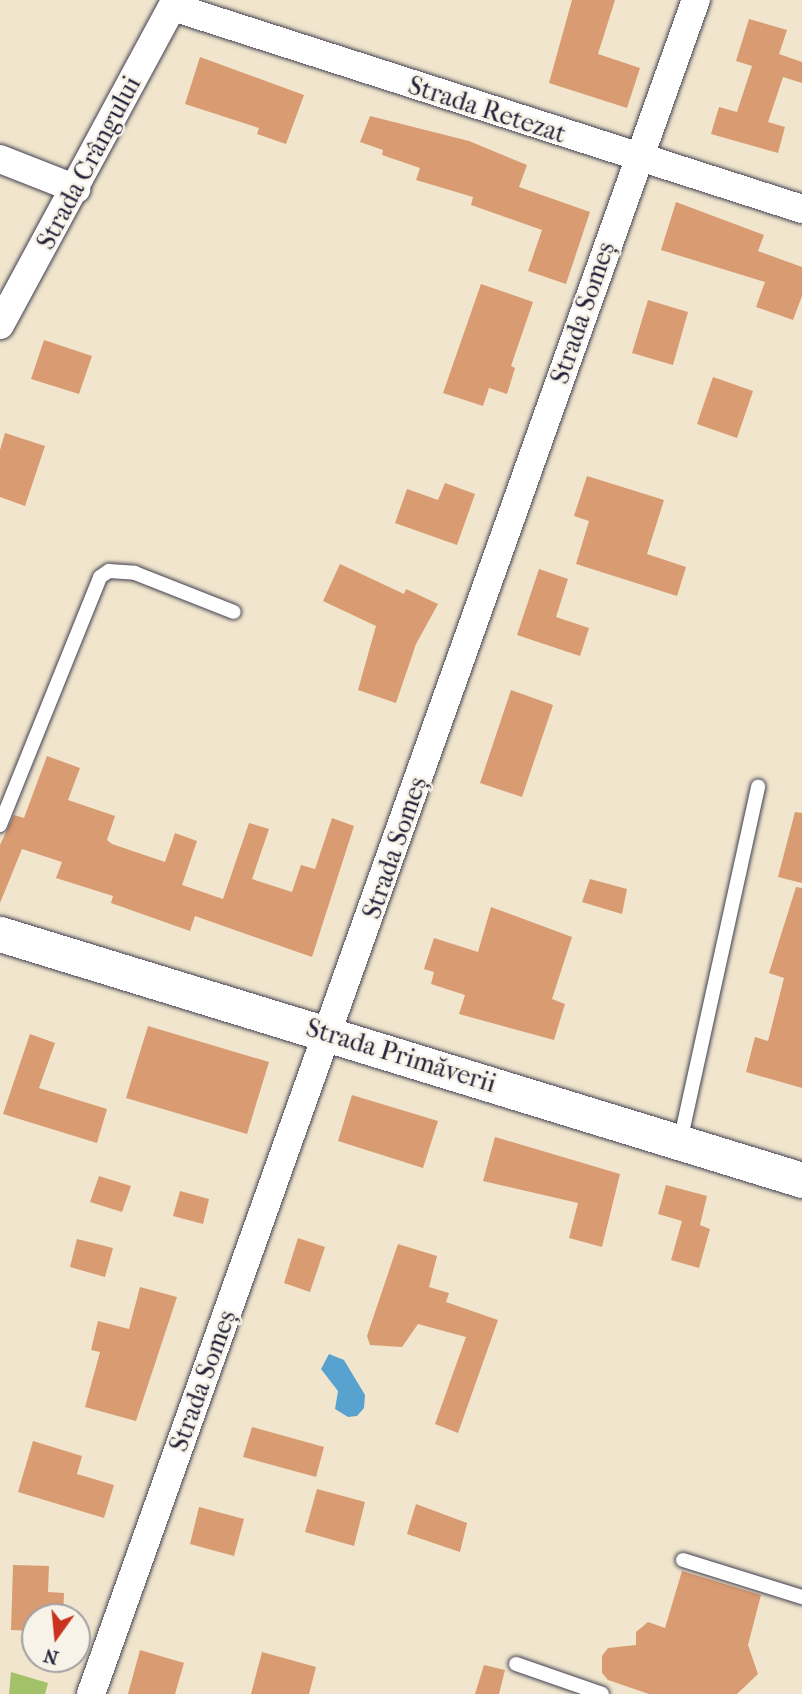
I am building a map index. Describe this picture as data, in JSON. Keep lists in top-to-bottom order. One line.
{"streets":{"street":["Strada Retezat","Strada Crângului","Strada Someș","Strada Primăverii"]},"crossings":[["Strada Retezat","Strada Crângului"],["Strada Retezat","Strada Someș"],["Strada Someș","Strada Primăverii"]],"north":"bottom"}
